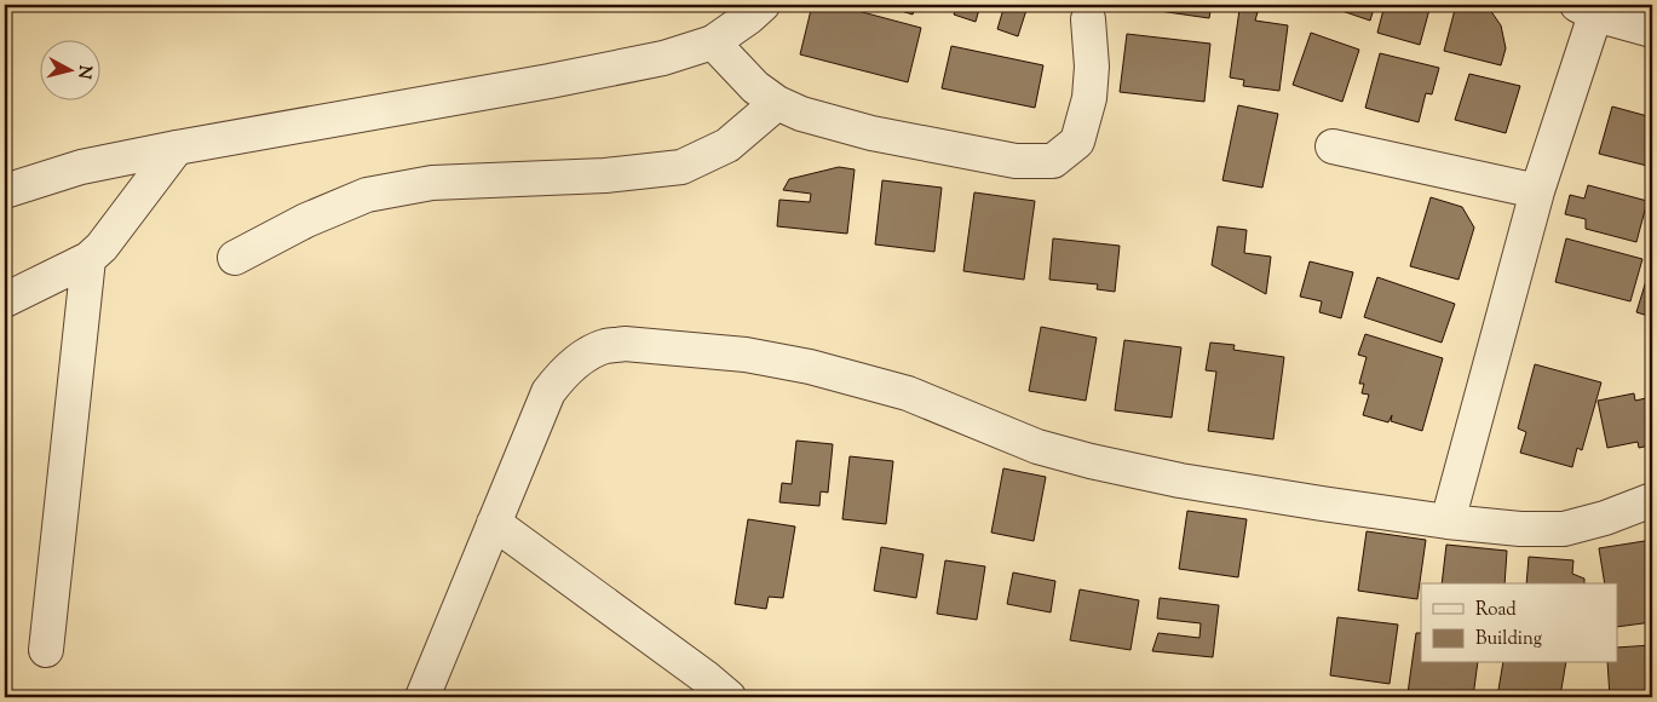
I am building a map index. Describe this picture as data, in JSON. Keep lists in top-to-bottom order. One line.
{"legend":["Road","Building"],"north":"right"}
